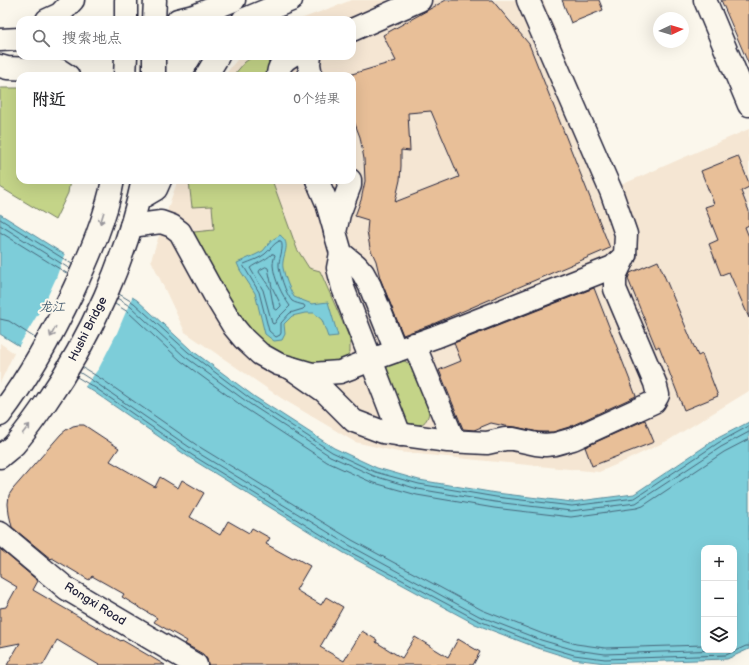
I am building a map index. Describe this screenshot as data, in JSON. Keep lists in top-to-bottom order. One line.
{"streets":{"street":["Hushi Bridge","Rongxi Road"]},"water":["龙江"],"north":"right","page":{"search":"搜索地点","heading":["附近","0个结果"],"map_buttons":["+","−"]}}
